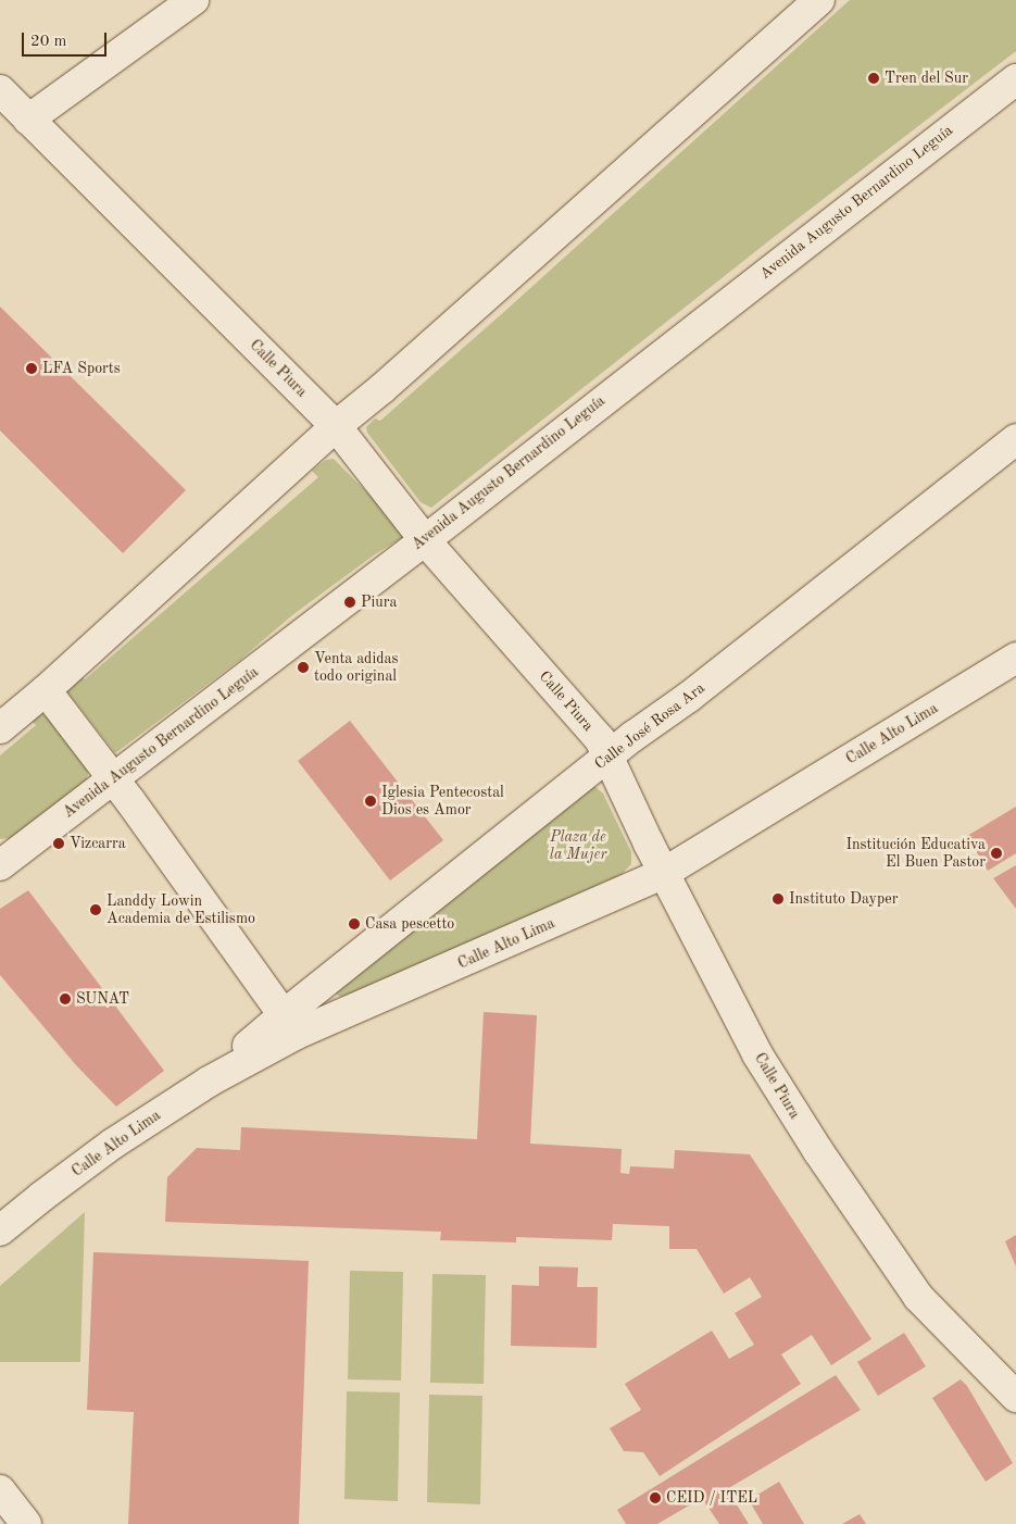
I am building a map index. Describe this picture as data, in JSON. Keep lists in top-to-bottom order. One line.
{"streets":{"street":["Avenida Augusto Bernardino Leguía","Calle Piura","Calle José Rosa Ara","Calle Alto Lima"]},"crossings":[["Avenida Augusto Bernardino Leguía","Calle Piura"],["Calle Piura","Calle José Rosa Ara"],["Calle Piura","Calle Alto Lima"],["Calle José Rosa Ara","Calle Alto Lima"]],"parks":["Plaza de la Mujer"],"places":["Tren del Sur","LFA Sports","Piura","Venta adidas todo original","Iglesia Pentecostal Dios es Amor","Vizcarra","Institución Educativa El Buen Pastor","Instituto Dayper","Landdy Lowin Academia de Estilismo","Casa pescetto","SUNAT","CEID / ITEL"],"scale_bar":"20 m"}
